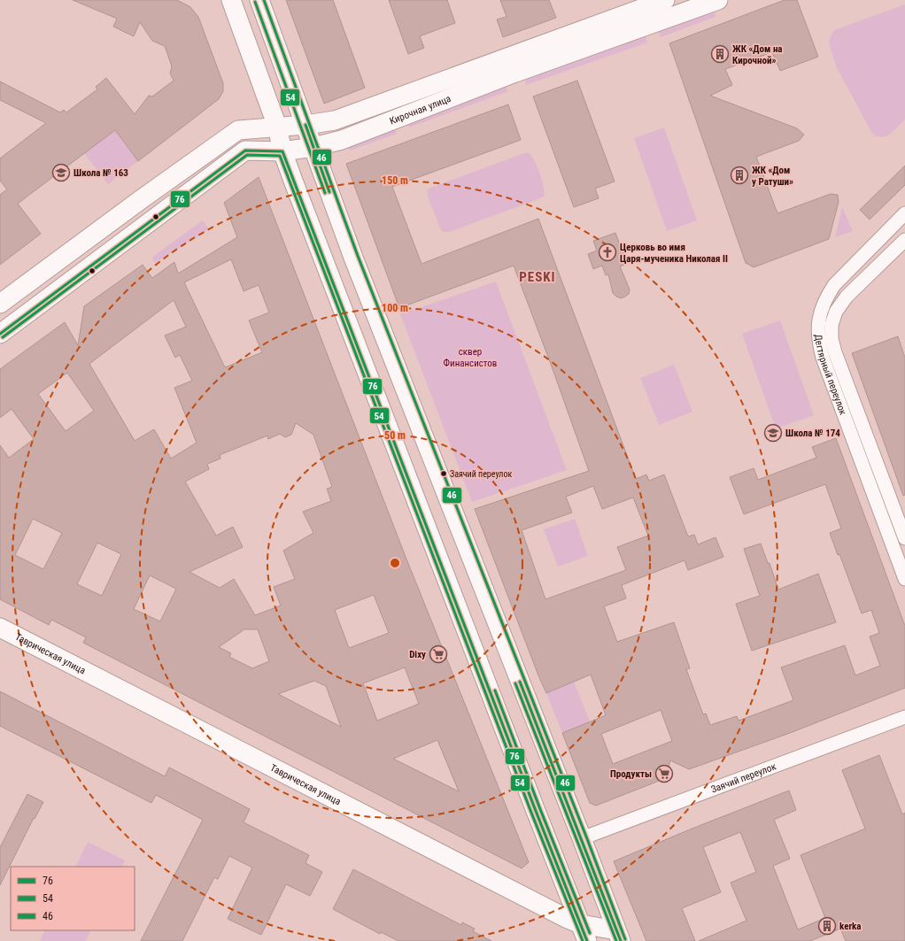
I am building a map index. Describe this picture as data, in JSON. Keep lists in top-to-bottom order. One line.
{"streets":{"main road":["Кирочная улица","Таврическая улица"],"street":["Дегтярный переулок","Заячий переулок"]},"districts":["PESKI"],"parks":["сквер Финансистов"],"places":{"building":["ЖК «Дом на Кирочной»","ЖК «Дом у Ратуши»","kerka"],"school or university":["Школа № 163","Школа № 174"],"church":["Церковь во имя Царя-мученика Николая II"],"other":["Заячий переулок"],"supermarket":["Dixy","Продукты"]},"lines":["transit line 46","transit line 54","transit line 76"],"legend":["76","54","46"],"rings":["150 m","100 m","50 m"]}
